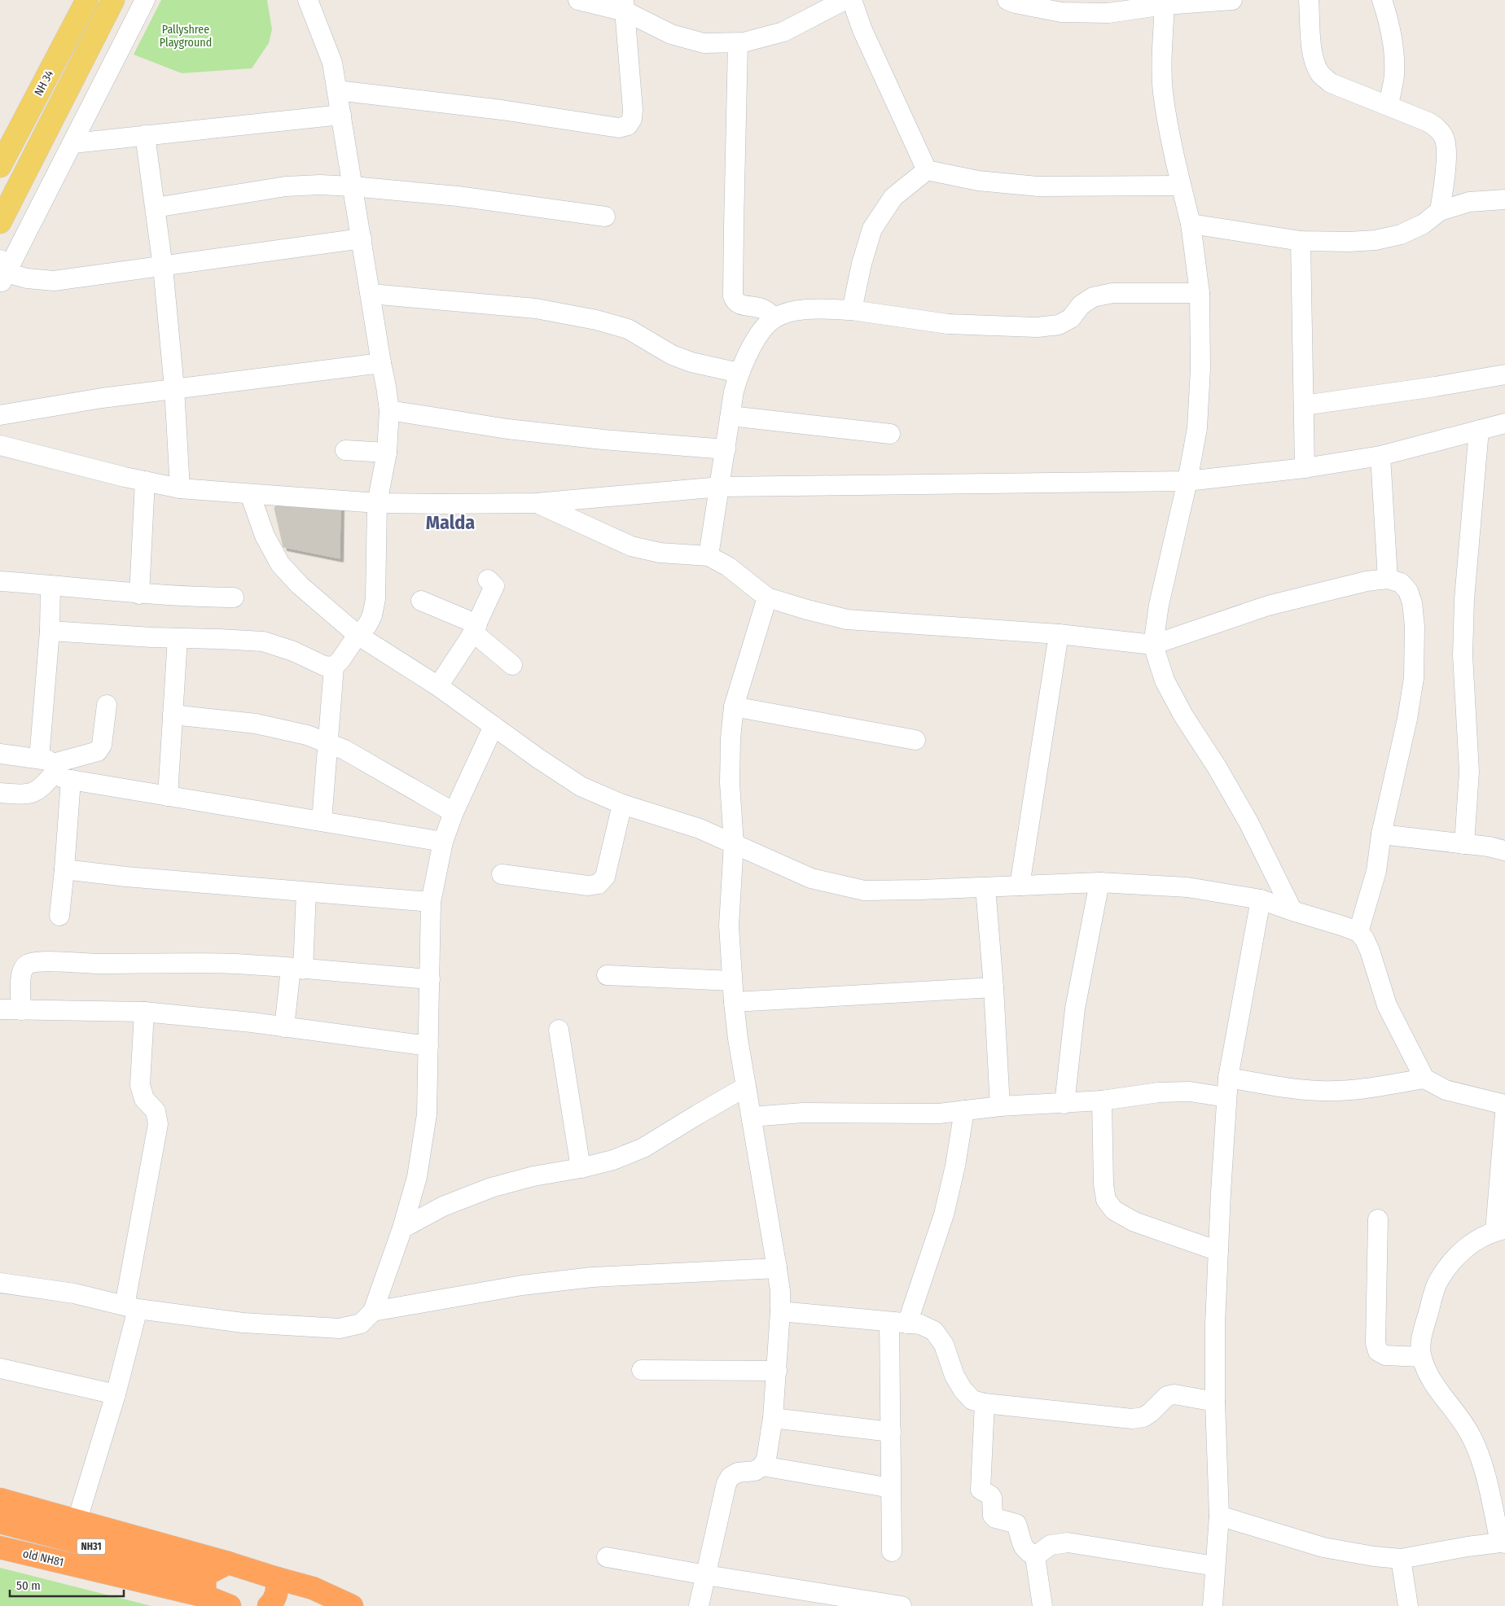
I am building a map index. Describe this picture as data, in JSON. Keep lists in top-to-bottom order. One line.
{"streets":{"highway":["NH31","old NH81"],"main road":["NH 34"]},"districts":["Malda"],"parks":["Pallyshree Playground"],"scale_bar":"50 m"}
